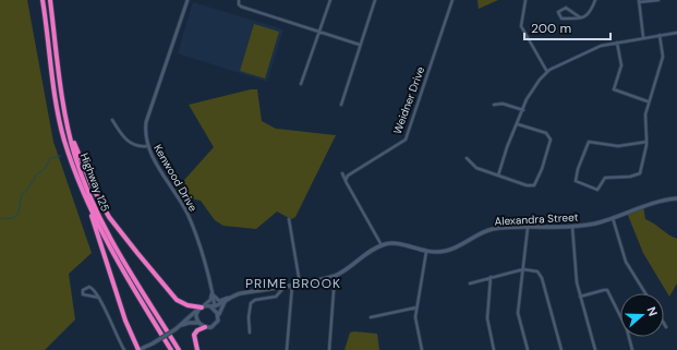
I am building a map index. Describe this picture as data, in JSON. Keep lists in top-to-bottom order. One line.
{"streets":{"highway":["Highway 125"],"main road":["Alexandra Street"],"street":["Weidner Drive","Kenwood Drive"]},"districts":["PRIME BROOK"],"scale_bar":"200 m","north":"right"}
